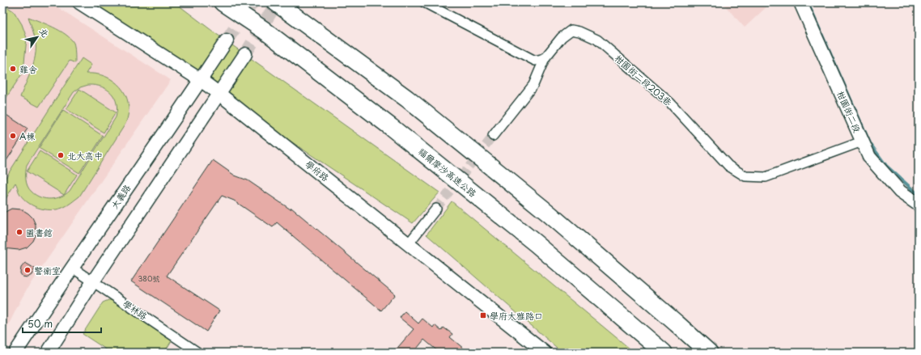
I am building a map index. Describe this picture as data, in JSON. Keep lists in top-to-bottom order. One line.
{"streets":{"highway":["福爾摩沙高速公路"],"street":["柑園街二段203巷","柑園街二段","學府路","大義路","學林路"]},"crossings":[["柑園街二段203巷","柑園街二段"],["學府路","大義路"],["大義路","學林路"]],"places":{"other":["雞舍","A棟","北大高中","圖書館","警衛室"],"transit":["學府大雅路口"]},"house_numbers":["380號"],"scale_bar":"50 m","north":"top right"}
